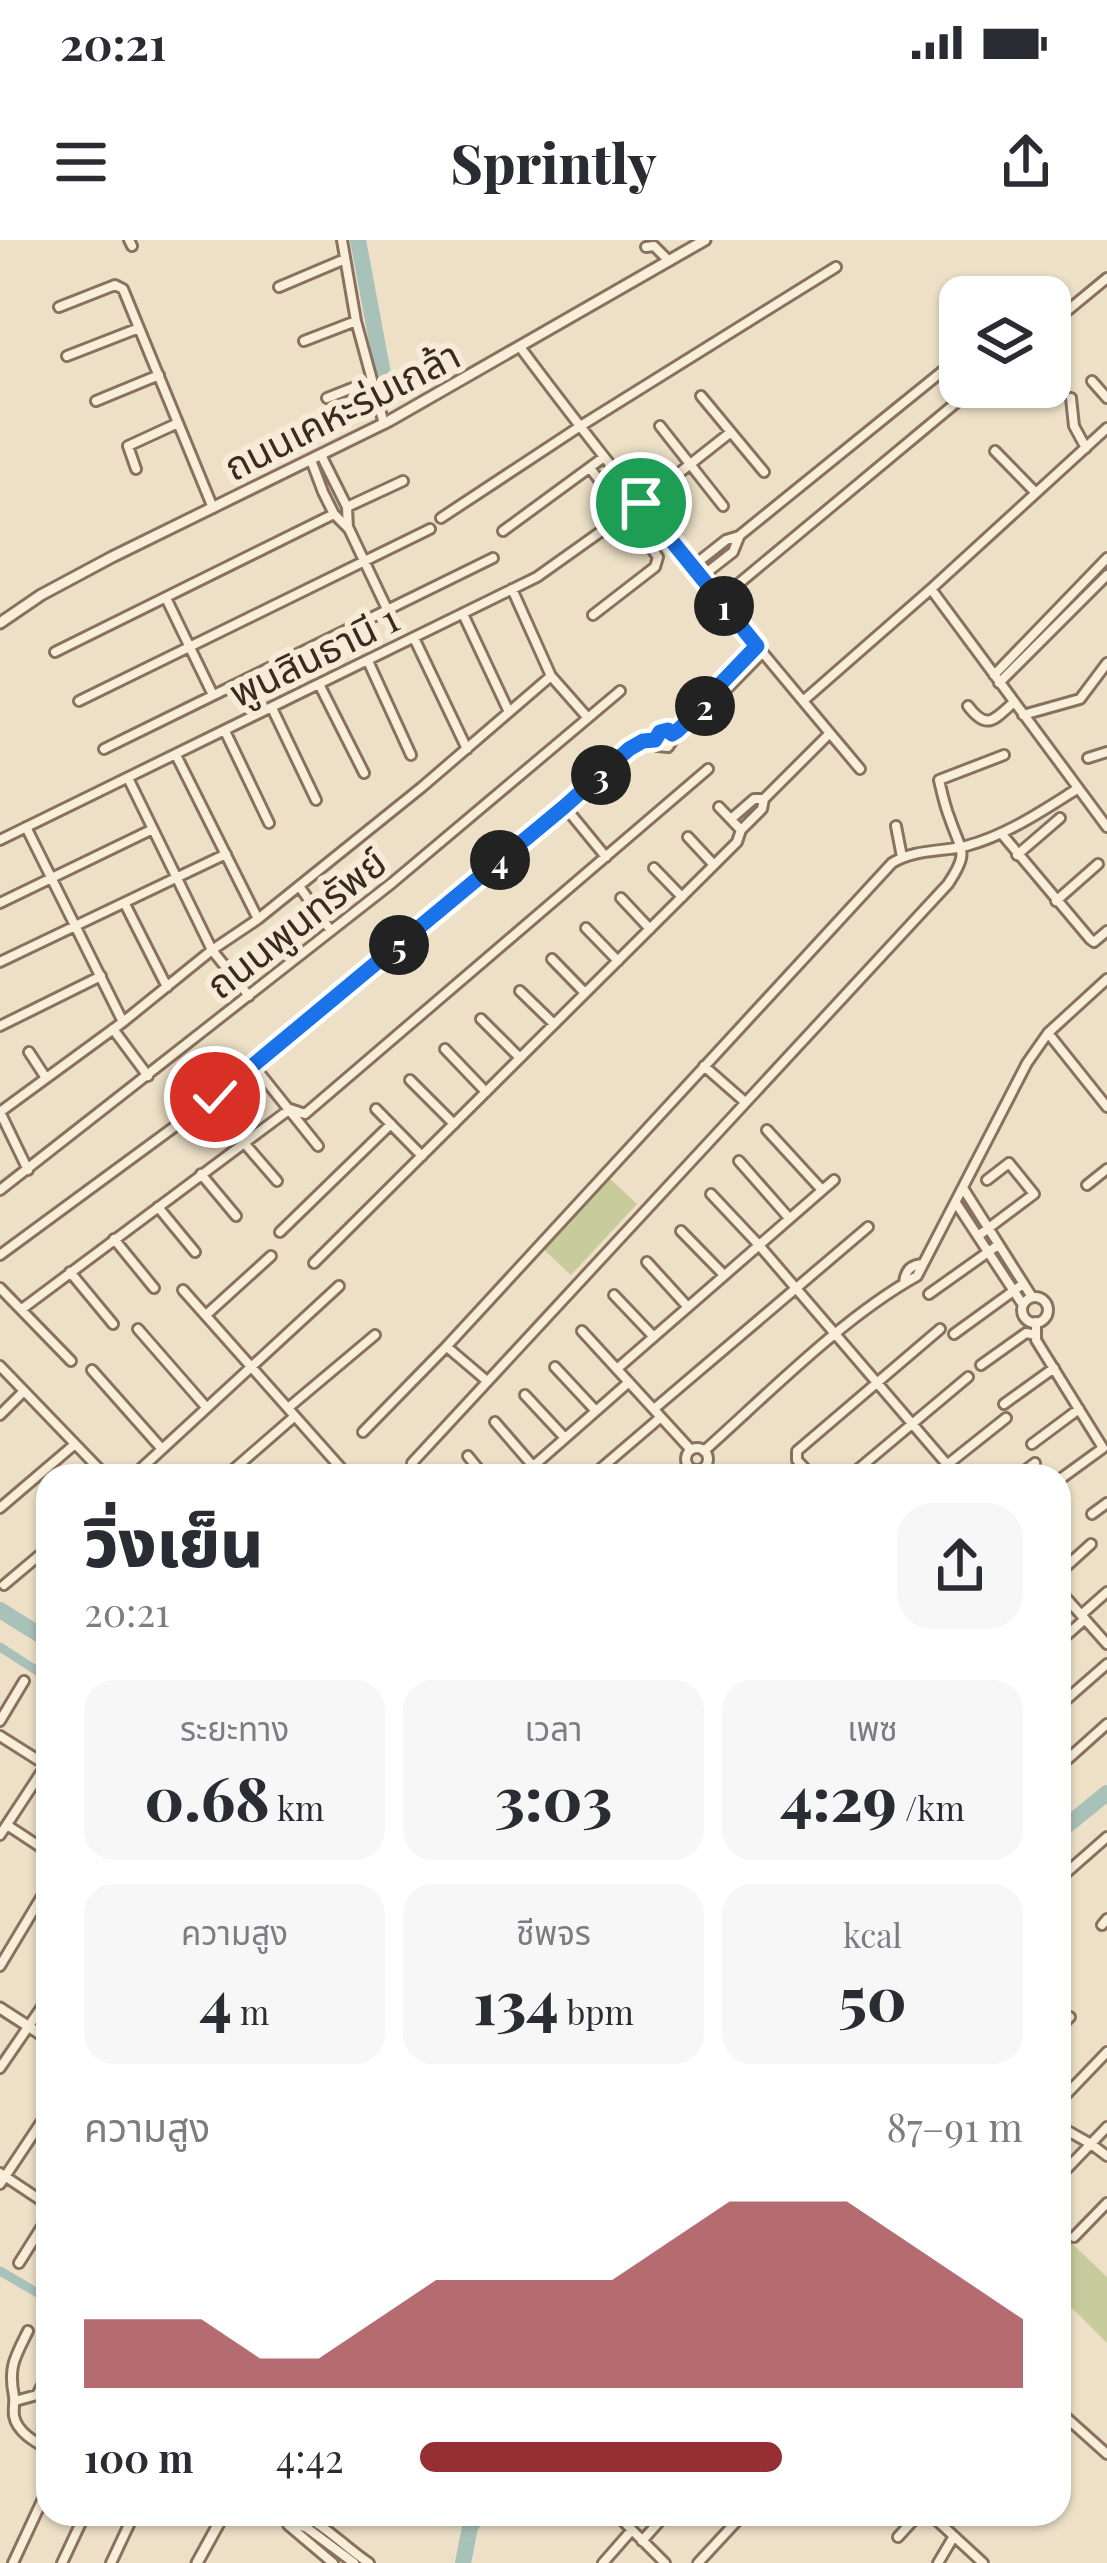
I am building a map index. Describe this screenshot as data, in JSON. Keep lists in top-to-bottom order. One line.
{"streets":{"street":["ถนนเคหะร่มเกล้า","พูนสินธานี 1","ถนนพูนทรัพย์"]},"page":{"status":"20:21","header":"Sprintly","pins":["1","2","3","4","5"],"heading":["วิ่งเย็น","20:21"],"stats":[["ระยะทาง","0.68 km"],["เวลา","3:03"],["เพซ","4:29 /km"],["ความสูง","4 m"],["ชีพจร","134 bpm"],["kcal","50"]],"chart":["ความสูง","87–91 m"],"list":[{"name":"100 m","note":"4:42"}]}}
